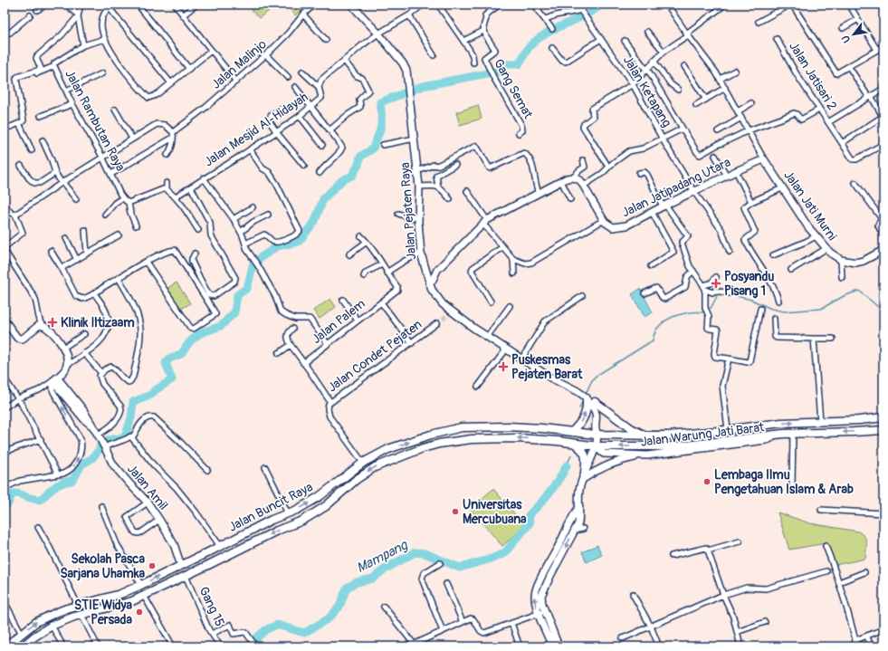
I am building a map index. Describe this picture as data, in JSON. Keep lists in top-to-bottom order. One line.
{"streets":{"main road":["Jalan Warung Jati Barat","Jalan Buncit Raya"],"street":["Jalan Malinjo","Jalan Jatisari 2","Gang Semat","Jalan Ketapang","Jalan Rambutan Raya","Jalan Mesjid Al-Hidayah","Jalan Jatipadang Utara","Jalan Jati Murni","Jalan Pejaten Raya","Jalan Palem","Jalan Condet Pejaten","Jalan Amil","Gang 15"]},"crossings":[["Jalan Malinjo","Jalan Rambutan Raya"],["Jalan Ketapang","Jalan Jatipadang Utara"],["Jalan Mesjid Al-Hidayah","Jalan Pejaten Raya"],["Jalan Jatipadang Utara","Jalan Jati Murni"],["Jalan Pejaten Raya","Jalan Warung Jati Barat"],["Jalan Pejaten Raya","Jalan Buncit Raya"],["Jalan Palem","Jalan Condet Pejaten"],["Jalan Condet Pejaten","Jalan Buncit Raya"],["Jalan Warung Jati Barat","Jalan Buncit Raya"],["Jalan Amil","Jalan Buncit Raya"],["Jalan Buncit Raya","Gang 15"]],"water":["Mampang"],"places":{"health":["Posyandu Pisang 1","Klinik Iltizaam","Puskesmas Pejaten Barat"],"other":["Lembaga Ilmu Pengetahuan Islam & Arab","Universitas Mercubuana","Sekolah Pasca Sarjana Uhamka","STIE Widya Persada"]},"north":"bottom left"}
